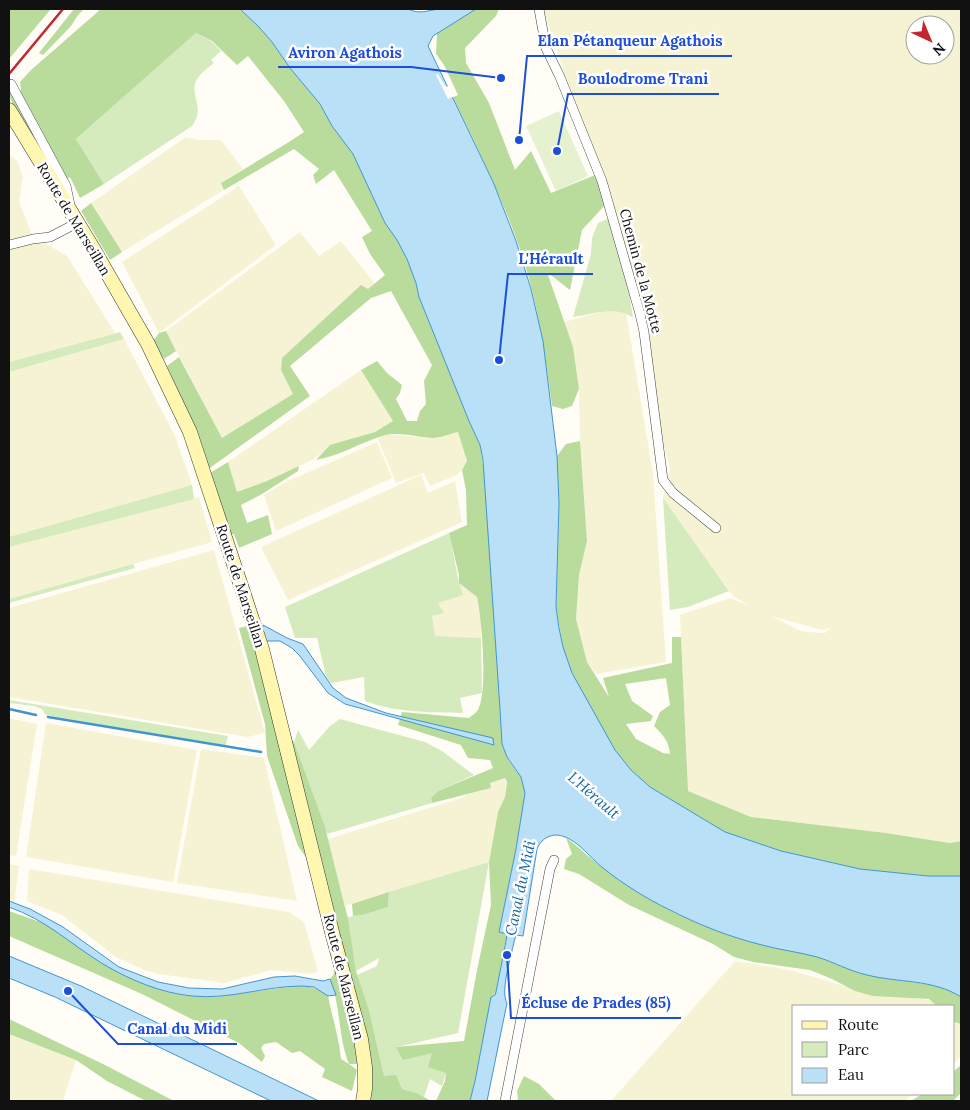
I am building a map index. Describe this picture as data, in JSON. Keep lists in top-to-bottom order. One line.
{"streets":{"main road":["Route de Marseillan"],"street":["Chemin de la Motte"]},"water":["L'Hérault","Canal du Midi"],"places":["Aviron Agathois","Elan Pétanqueur Agathois","Boulodrome Trani","L'Hérault","Écluse de Prades (85)","Canal du Midi"],"legend":["Route","Parc","Eau"],"north":"bottom right"}
